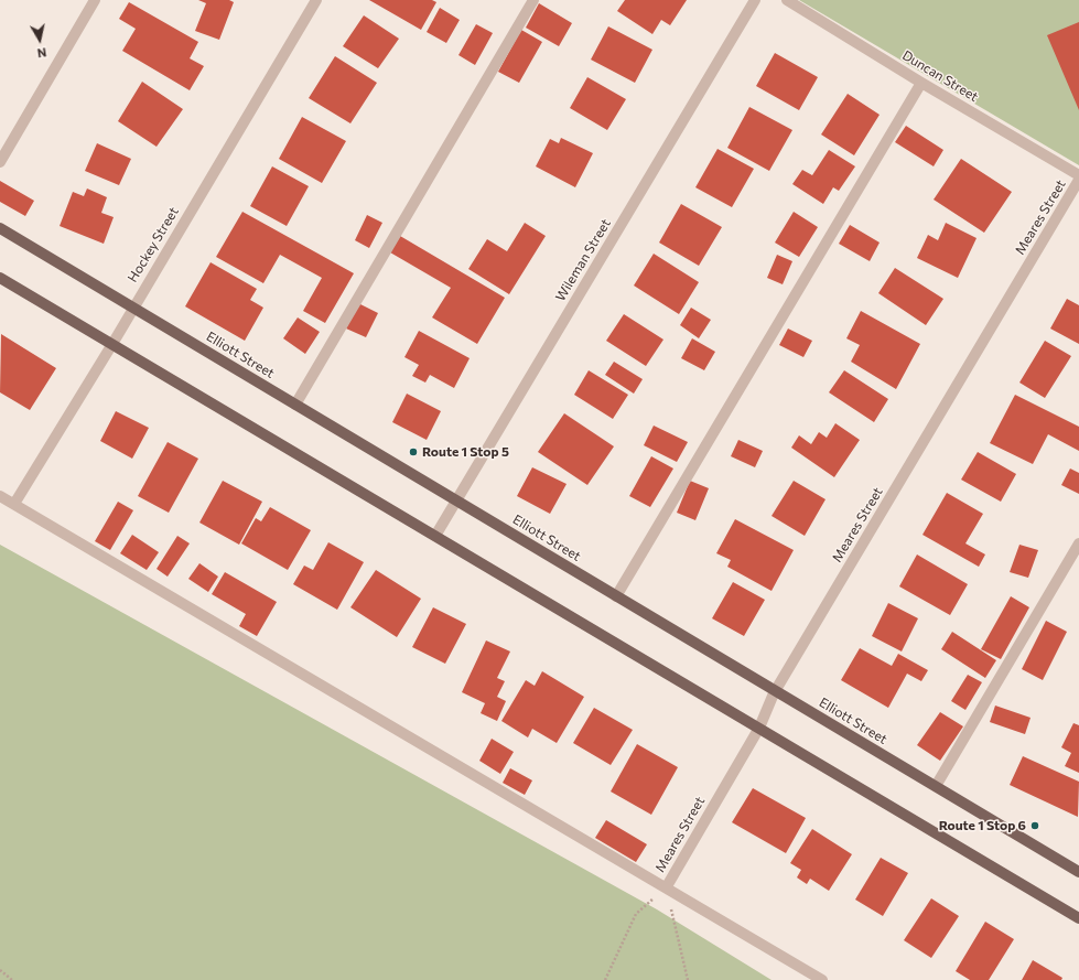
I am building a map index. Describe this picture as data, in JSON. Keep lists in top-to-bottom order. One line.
{"streets":{"main road":["Elliott Street"],"street":["Duncan Street","Meares Street","Hockey Street","Wileman Street"]},"crossings":[["Meares Street","Elliott Street"],["Hockey Street","Elliott Street"],["Wileman Street","Elliott Street"]],"places":["Route 1 Stop 5","Route 1 Stop 6"],"north":"bottom"}
